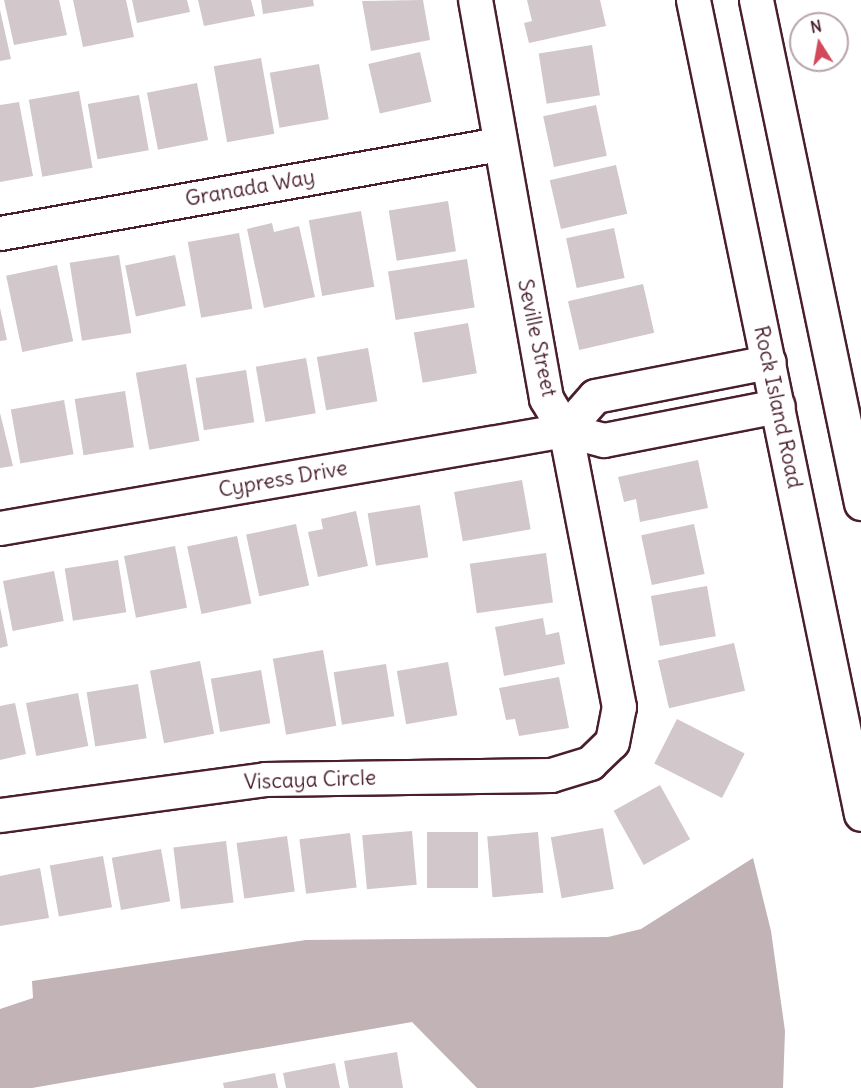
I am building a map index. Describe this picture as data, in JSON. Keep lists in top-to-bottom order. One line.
{"streets":{"street":["Granada Way","Seville Street","Rock Island Road","Cypress Drive","Viscaya Circle"]},"crossings":[["Granada Way","Seville Street"],["Seville Street","Cypress Drive"],["Seville Street","Viscaya Circle"],["Rock Island Road","Cypress Drive"]],"north":"top"}
